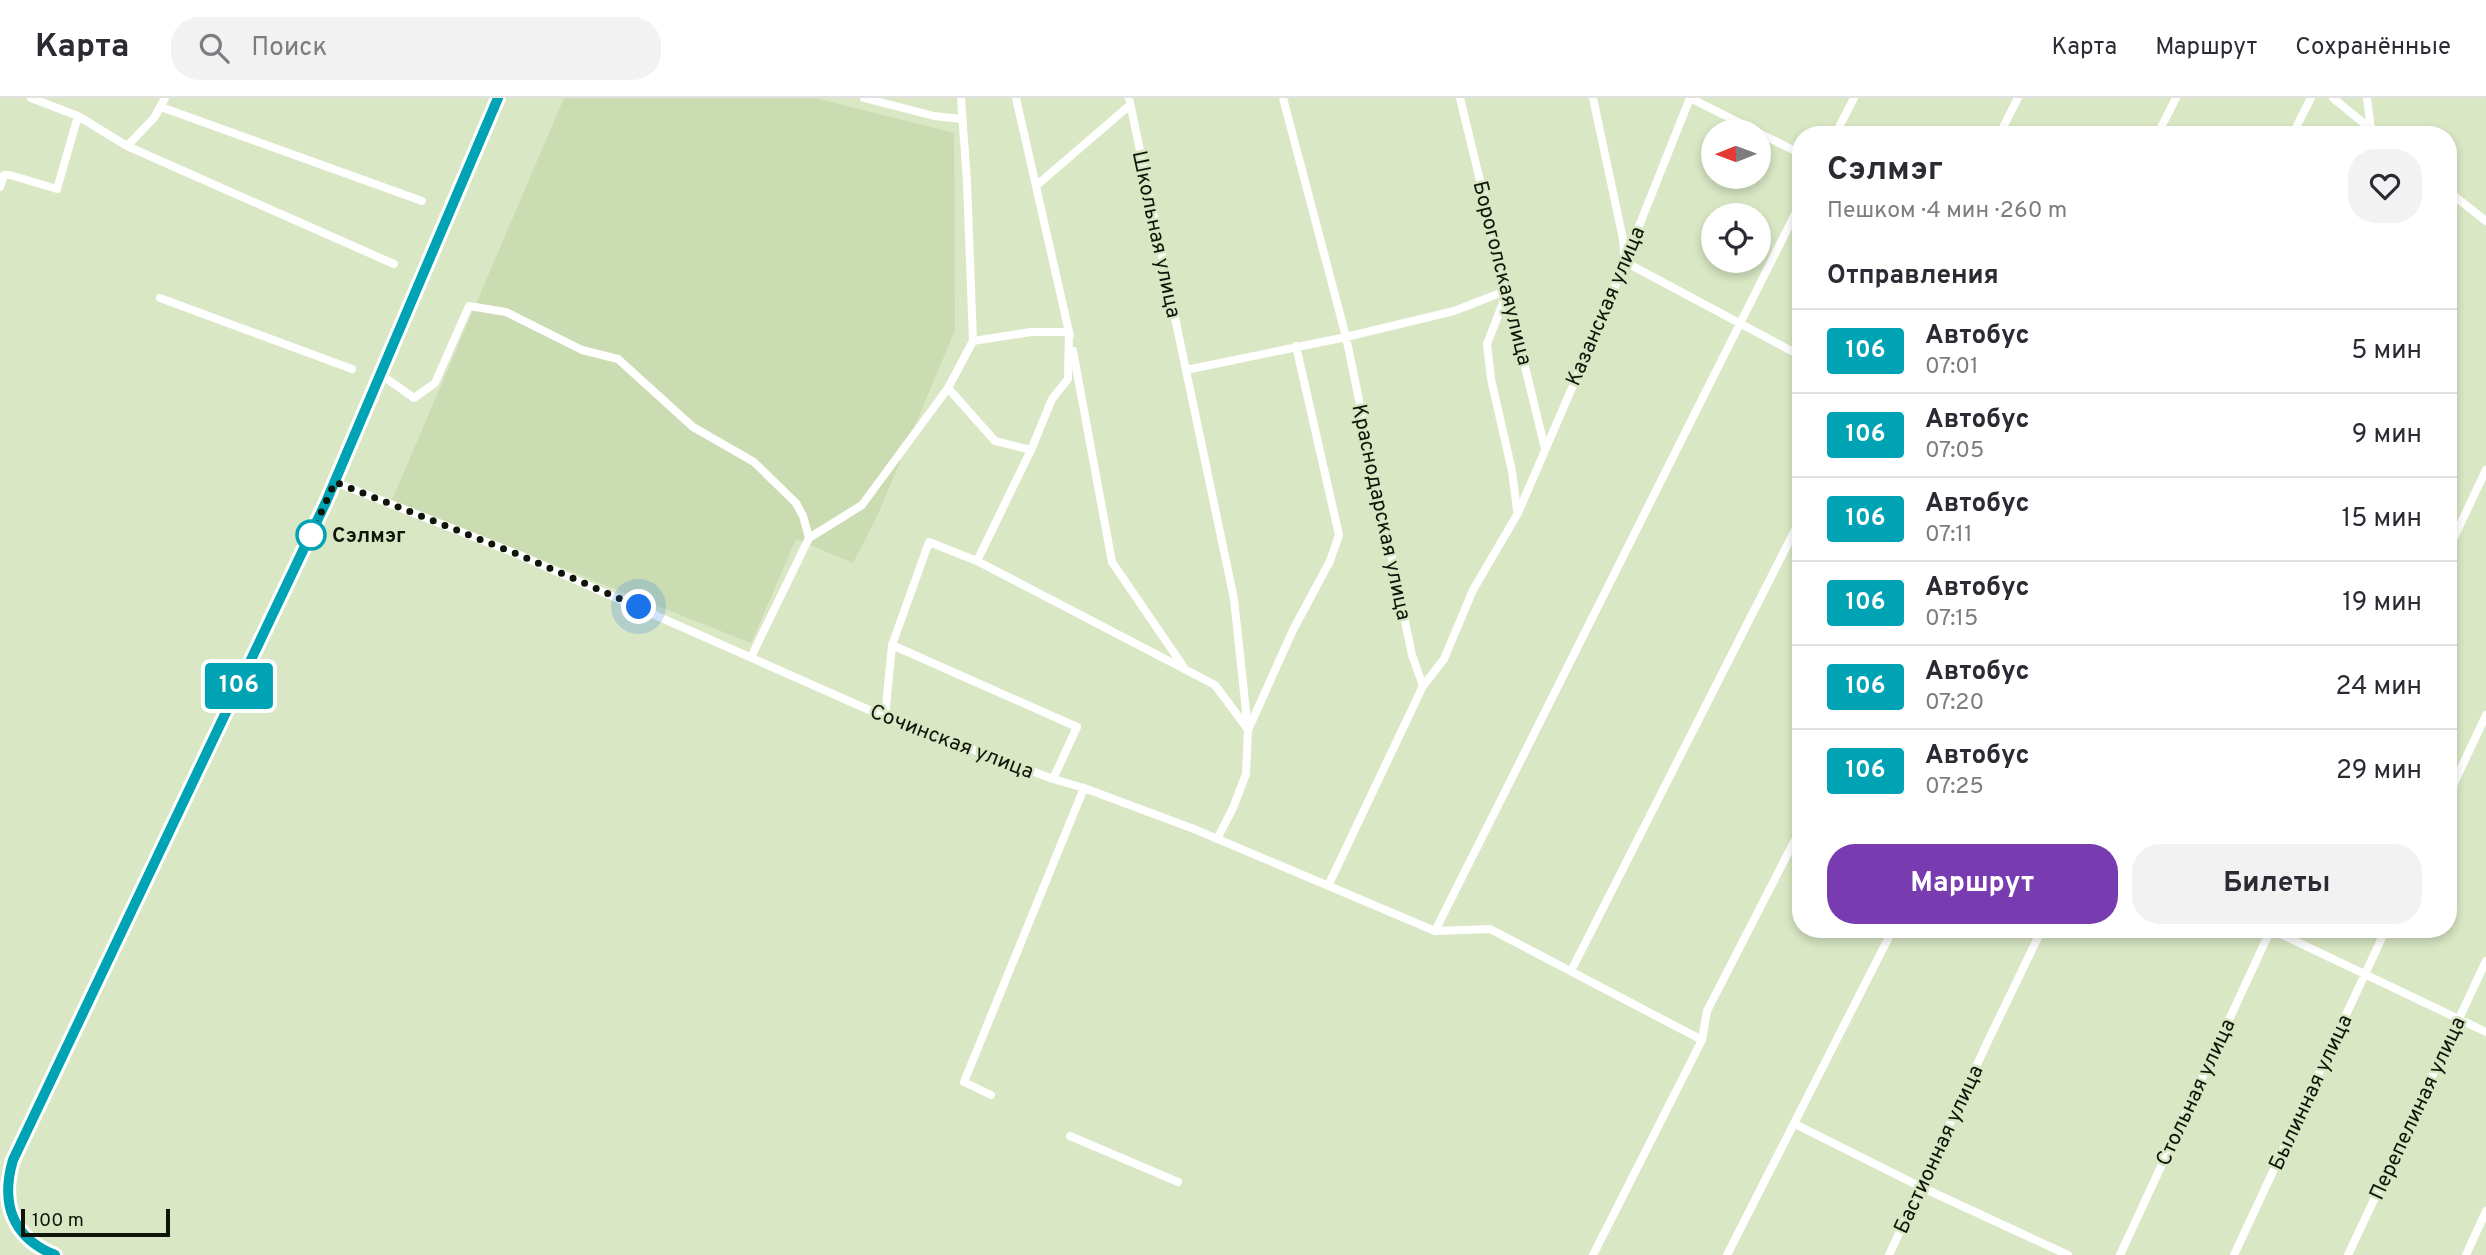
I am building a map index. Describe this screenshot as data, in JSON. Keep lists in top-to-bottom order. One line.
{"streets":{"street":["Школьная улица","Бороголскаяулица","Казанская улица","Краснодарская улица","Сочинская улица","Стольная улица","Былинная улица","Перепелиная улица","Бастионная улица"]},"crossings":[["Бороголскаяулица","Казанская улица"],["Казанская улица","Краснодарская улица"]],"places":["Сэлмэг"],"lines":["bus line 106"],"scale_bar":"100 m","north":"left","page":{"header":"Карта","search":"Поиск","nav":["Карта","Маршрут","Сохранённые"],"on_map":"106","heading":[["Сэлмэг","Пешком · 4 мин · 260 m"],"Отправления"],"list":[{"mark":"106","name":"Автобус","note":"07:01","value":"5 мин"},{"mark":"106","name":"Автобус","note":"07:05","value":"9 мин"},{"mark":"106","name":"Автобус","note":"07:11","value":"15 мин"},{"mark":"106","name":"Автобус","note":"07:15","value":"19 мин"},{"mark":"106","name":"Автобус","note":"07:20","value":"24 мин"},{"mark":"106","name":"Автобус","note":"07:25","value":"29 мин"}],"buttons":["Маршрут","Билеты"],"scale":"100 m"}}
